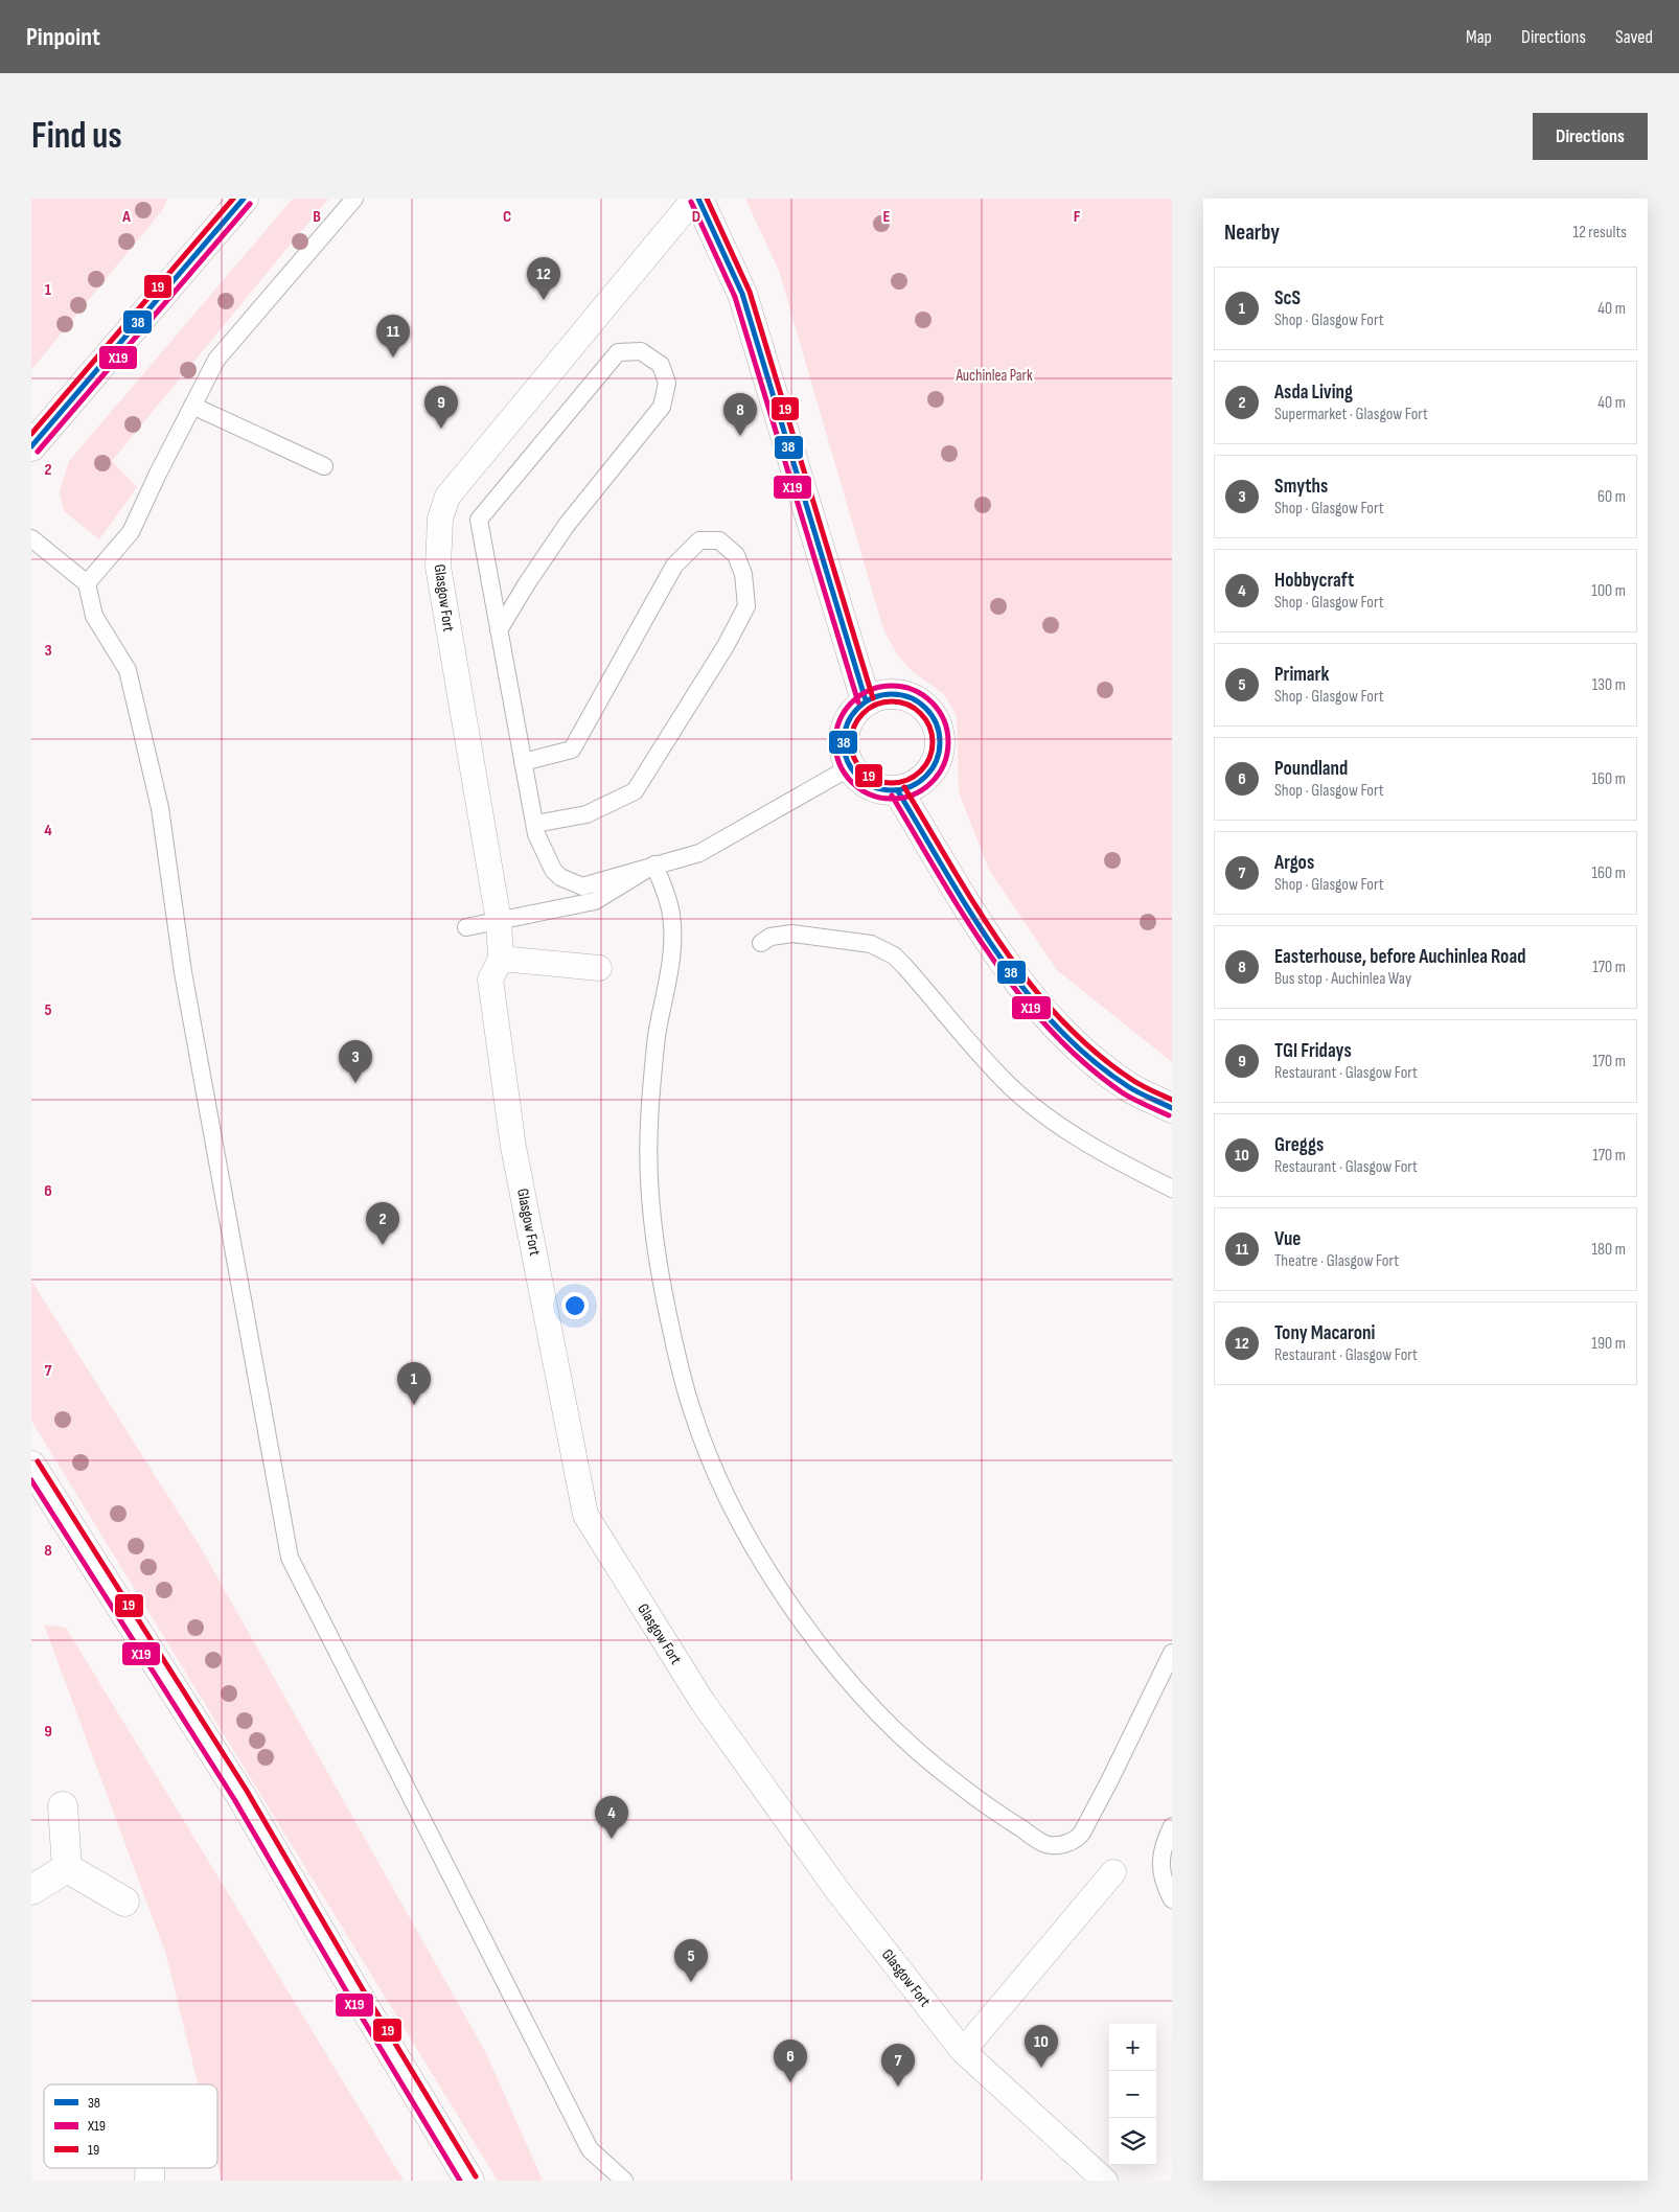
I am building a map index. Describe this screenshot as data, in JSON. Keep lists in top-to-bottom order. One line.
{"streets":{"street":["Glasgow Fort"]},"parks":["Auchinlea Park"],"lines":["transit line 38","transit line 19","transit line X19"],"legend":["38","X19","19"],"page":{"header":"Pinpoint","nav":["Map","Directions","Saved"],"buttons":"Directions","title":"Find us","heading":["Nearby","12 results"],"pins":["12","11","9","8","3","2","1","4","5","10","6","7"],"list":[{"mark":"1","name":"ScS","note":"Shop · Glasgow Fort","value":"40 m"},{"mark":"2","name":"Asda Living","note":"Supermarket · Glasgow Fort","value":"40 m"},{"mark":"3","name":"Smyths","note":"Shop · Glasgow Fort","value":"60 m"},{"mark":"4","name":"Hobbycraft","note":"Shop · Glasgow Fort","value":"100 m"},{"mark":"5","name":"Primark","note":"Shop · Glasgow Fort","value":"130 m"},{"mark":"6","name":"Poundland","note":"Shop · Glasgow Fort","value":"160 m"},{"mark":"7","name":"Argos","note":"Shop · Glasgow Fort","value":"160 m"},{"mark":"8","name":"Easterhouse, before Auchinlea Road","note":"Bus stop · Auchinlea Way","value":"170 m"},{"mark":"9","name":"TGI Fridays","note":"Restaurant · Glasgow Fort","value":"170 m"},{"mark":"10","name":"Greggs","note":"Restaurant · Glasgow Fort","value":"170 m"},{"mark":"11","name":"Vue","note":"Theatre · Glasgow Fort","value":"180 m"},{"mark":"12","name":"Tony Macaroni","note":"Restaurant · Glasgow Fort","value":"190 m"}],"map_buttons":["+","−"]},"grid":{"columns":["A","B","C","D","E","F"],"rows":["1","2","3","4","5","6","7","8","9"]}}
